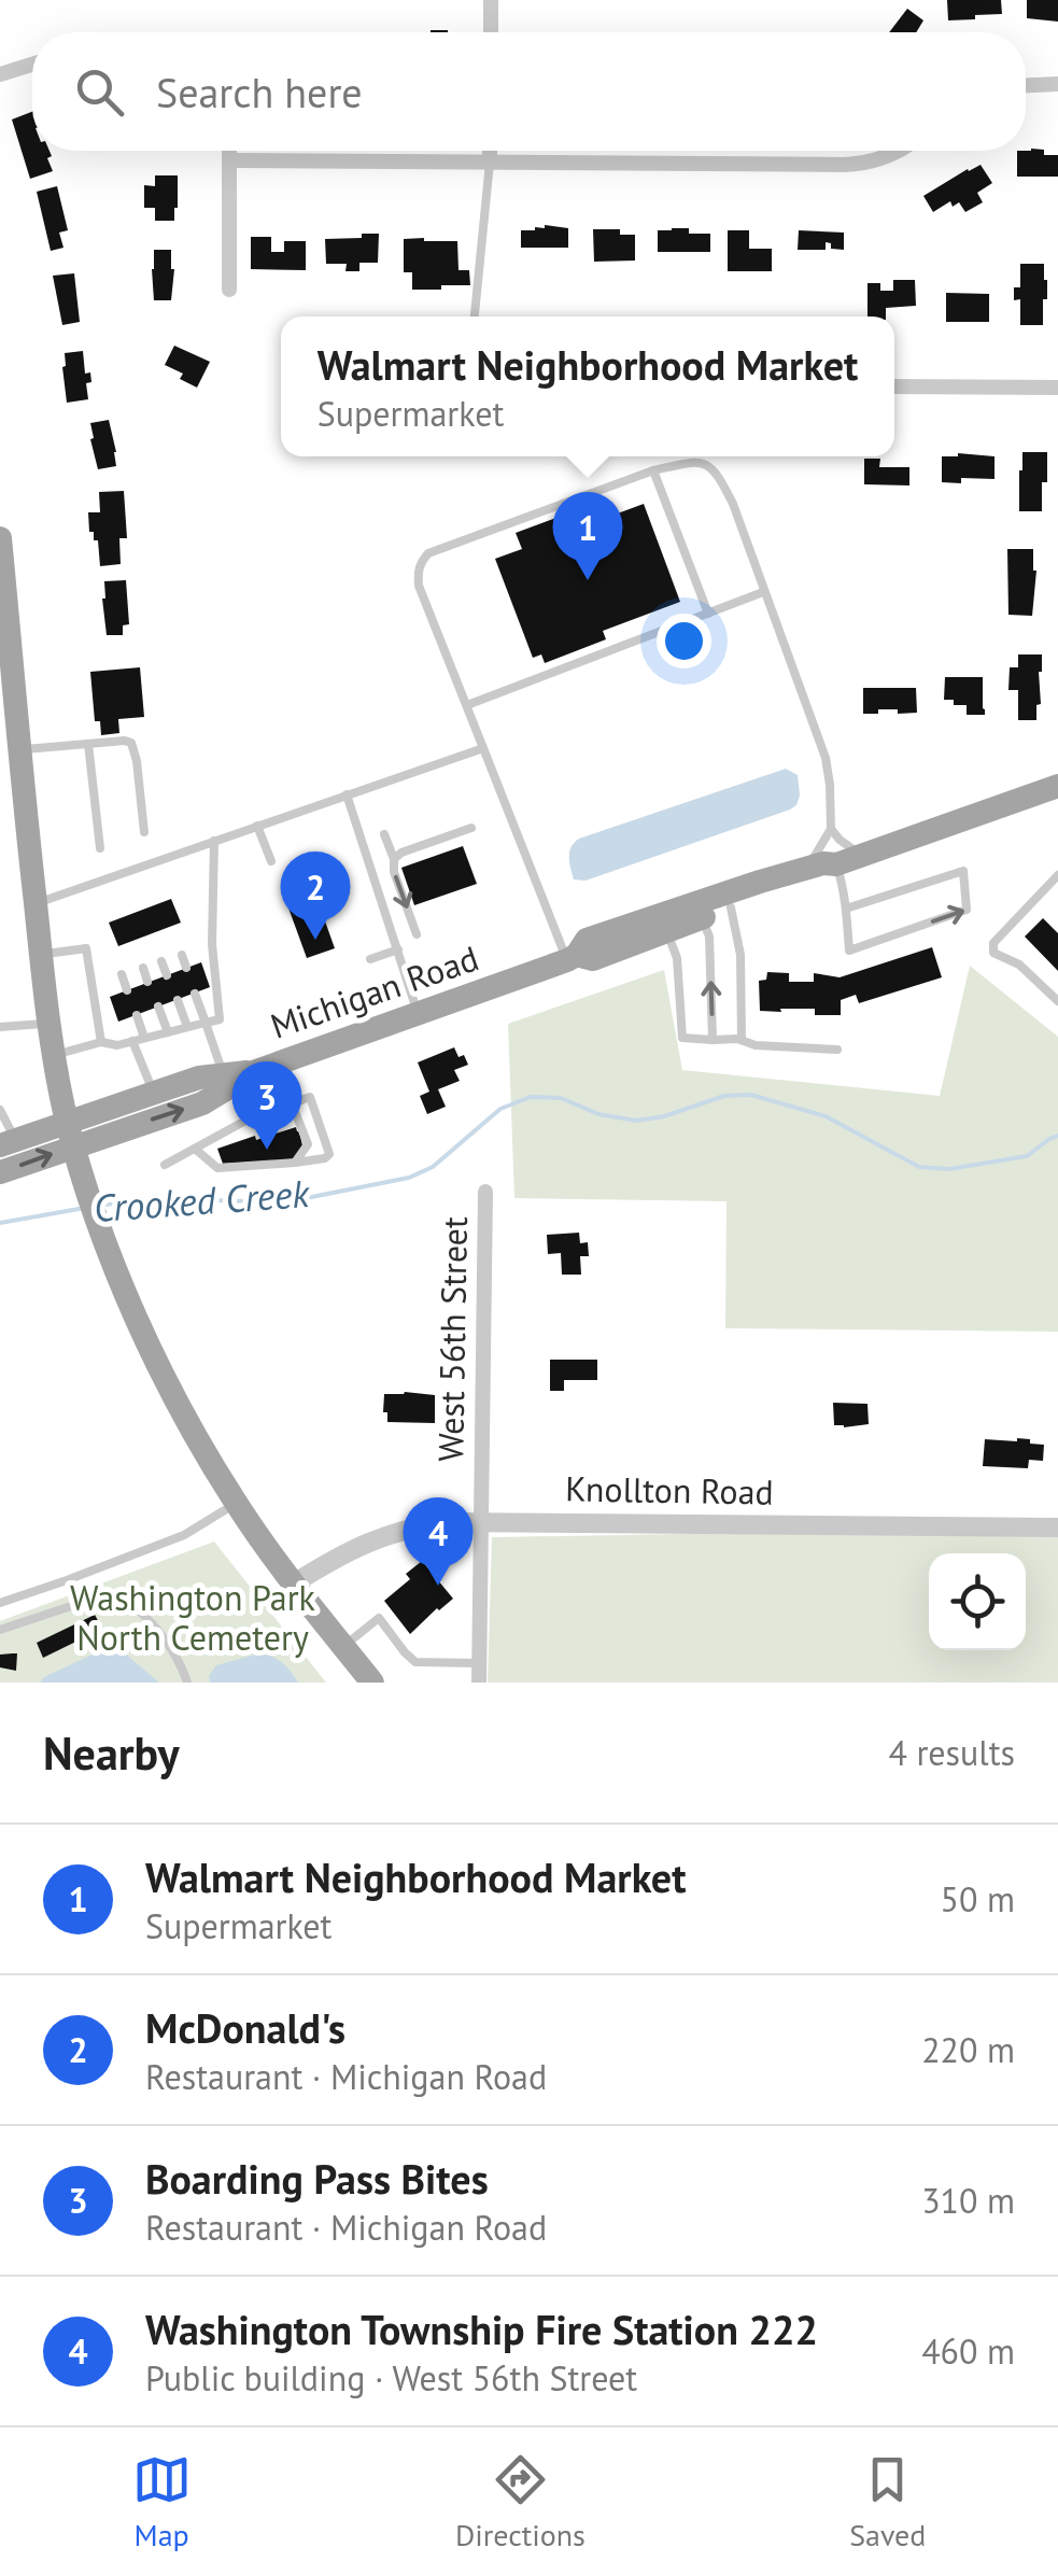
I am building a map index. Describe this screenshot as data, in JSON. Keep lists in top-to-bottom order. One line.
{"streets":{"main road":["Michigan Road"],"street":["West 56th Street","Knollton Road"]},"crossings":[["West 56th Street","Knollton Road"]],"water":["Crooked Creek"],"parks":["Washington Park North Cemetery"],"page":{"search":"Search here","popup":["Walmart Neighborhood Market","Supermarket"],"pins":["1","2","3","4"],"heading":["Nearby","4 results"],"list":[{"mark":"1","name":"Walmart Neighborhood Market","note":"Supermarket","value":"50 m"},{"mark":"2","name":"McDonald's","note":"Restaurant · Michigan Road","value":"220 m"},{"mark":"3","name":"Boarding Pass Bites","note":"Restaurant · Michigan Road","value":"310 m"},{"mark":"4","name":"Washington Township Fire Station 222","note":"Public building · West 56th Street","value":"460 m"}],"nav":["Map","Directions","Saved"]}}
